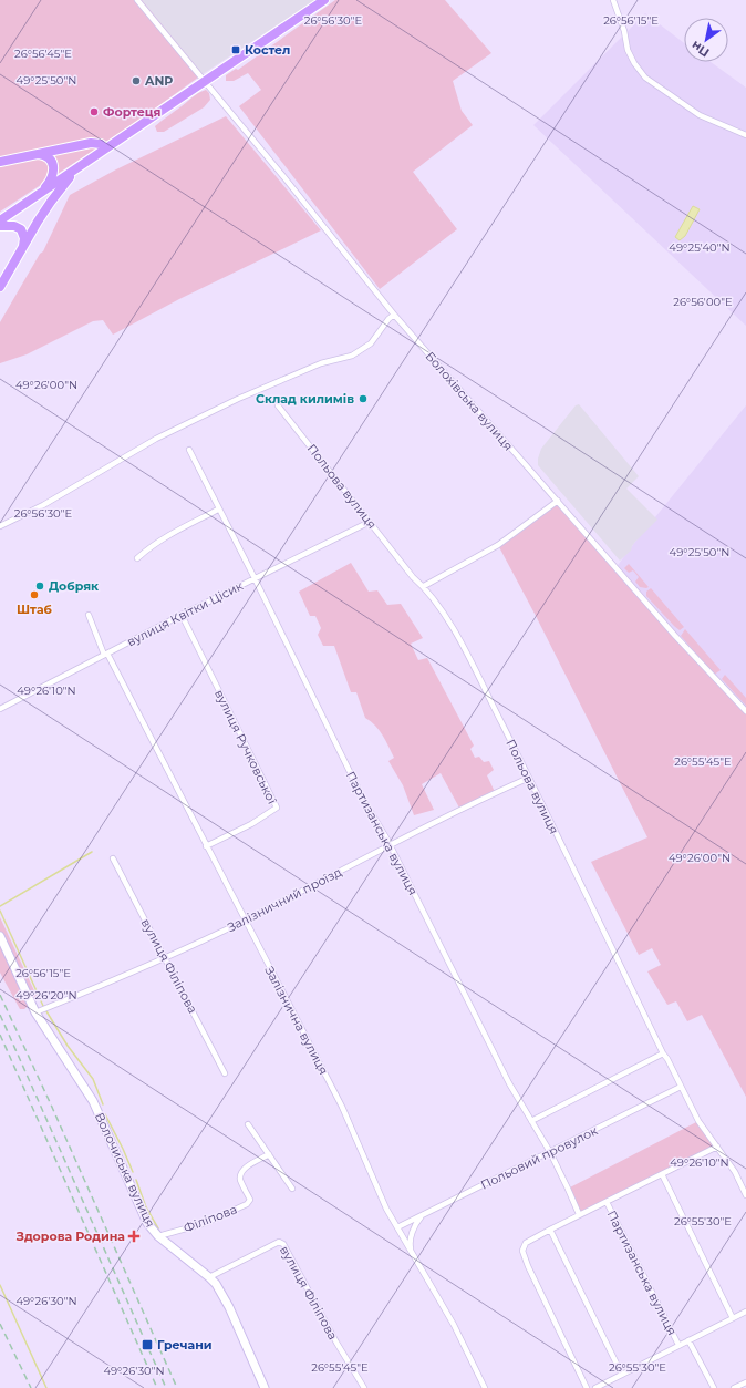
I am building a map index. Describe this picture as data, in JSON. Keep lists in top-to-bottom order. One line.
{"streets":{"main road":["Волочиська вулиця"],"street":["Болохівська вулиця","Польова вулиця","вулиця Квітки Цісик","вулиця Ручковської","Партизанська вулиця","Залізничний проїзд","вулиця Філіпова","Залізнична вулиця","Польовий провулок","Філіпова"]},"crossings":[["Польова вулиця","вулиця Квітки Цісик"],["Польова вулиця","Залізничний проїзд"],["Польова вулиця","Польовий провулок"],["вулиця Квітки Цісик","вулиця Ручковської"],["вулиця Квітки Цісик","Партизанська вулиця"],["вулиця Квітки Цісик","Залізнична вулиця"],["вулиця Ручковської","Залізнична вулиця"],["Партизанська вулиця","Залізничний проїзд"],["Партизанська вулиця","Польовий провулок"],["Залізничний проїзд","вулиця Філіпова"],["Залізничний проїзд","Залізнична вулиця"],["Залізничний проїзд","Волочиська вулиця"],["вулиця Філіпова","Волочиська вулиця"],["Залізнична вулиця","Польовий провулок"],["Волочиська вулиця","Філіпова"]],"places":{"transit":["Костел","Гречани"],"other":["ANP","Фортеця","Склад килимів","Добряк","Штаб"],"health":["Здорова Родина"]},"north":"bottom left","coordinates":["26°56'30\"E","26°56'15\"E","26°56'45\"E","49°25'50\"N","49°25'40\"N","26°56'00\"E","49°26'00\"N","49°26'10\"N","26°55'45\"E","49°26'20\"N","26°55'30\"E","49°26'30\"N"]}
